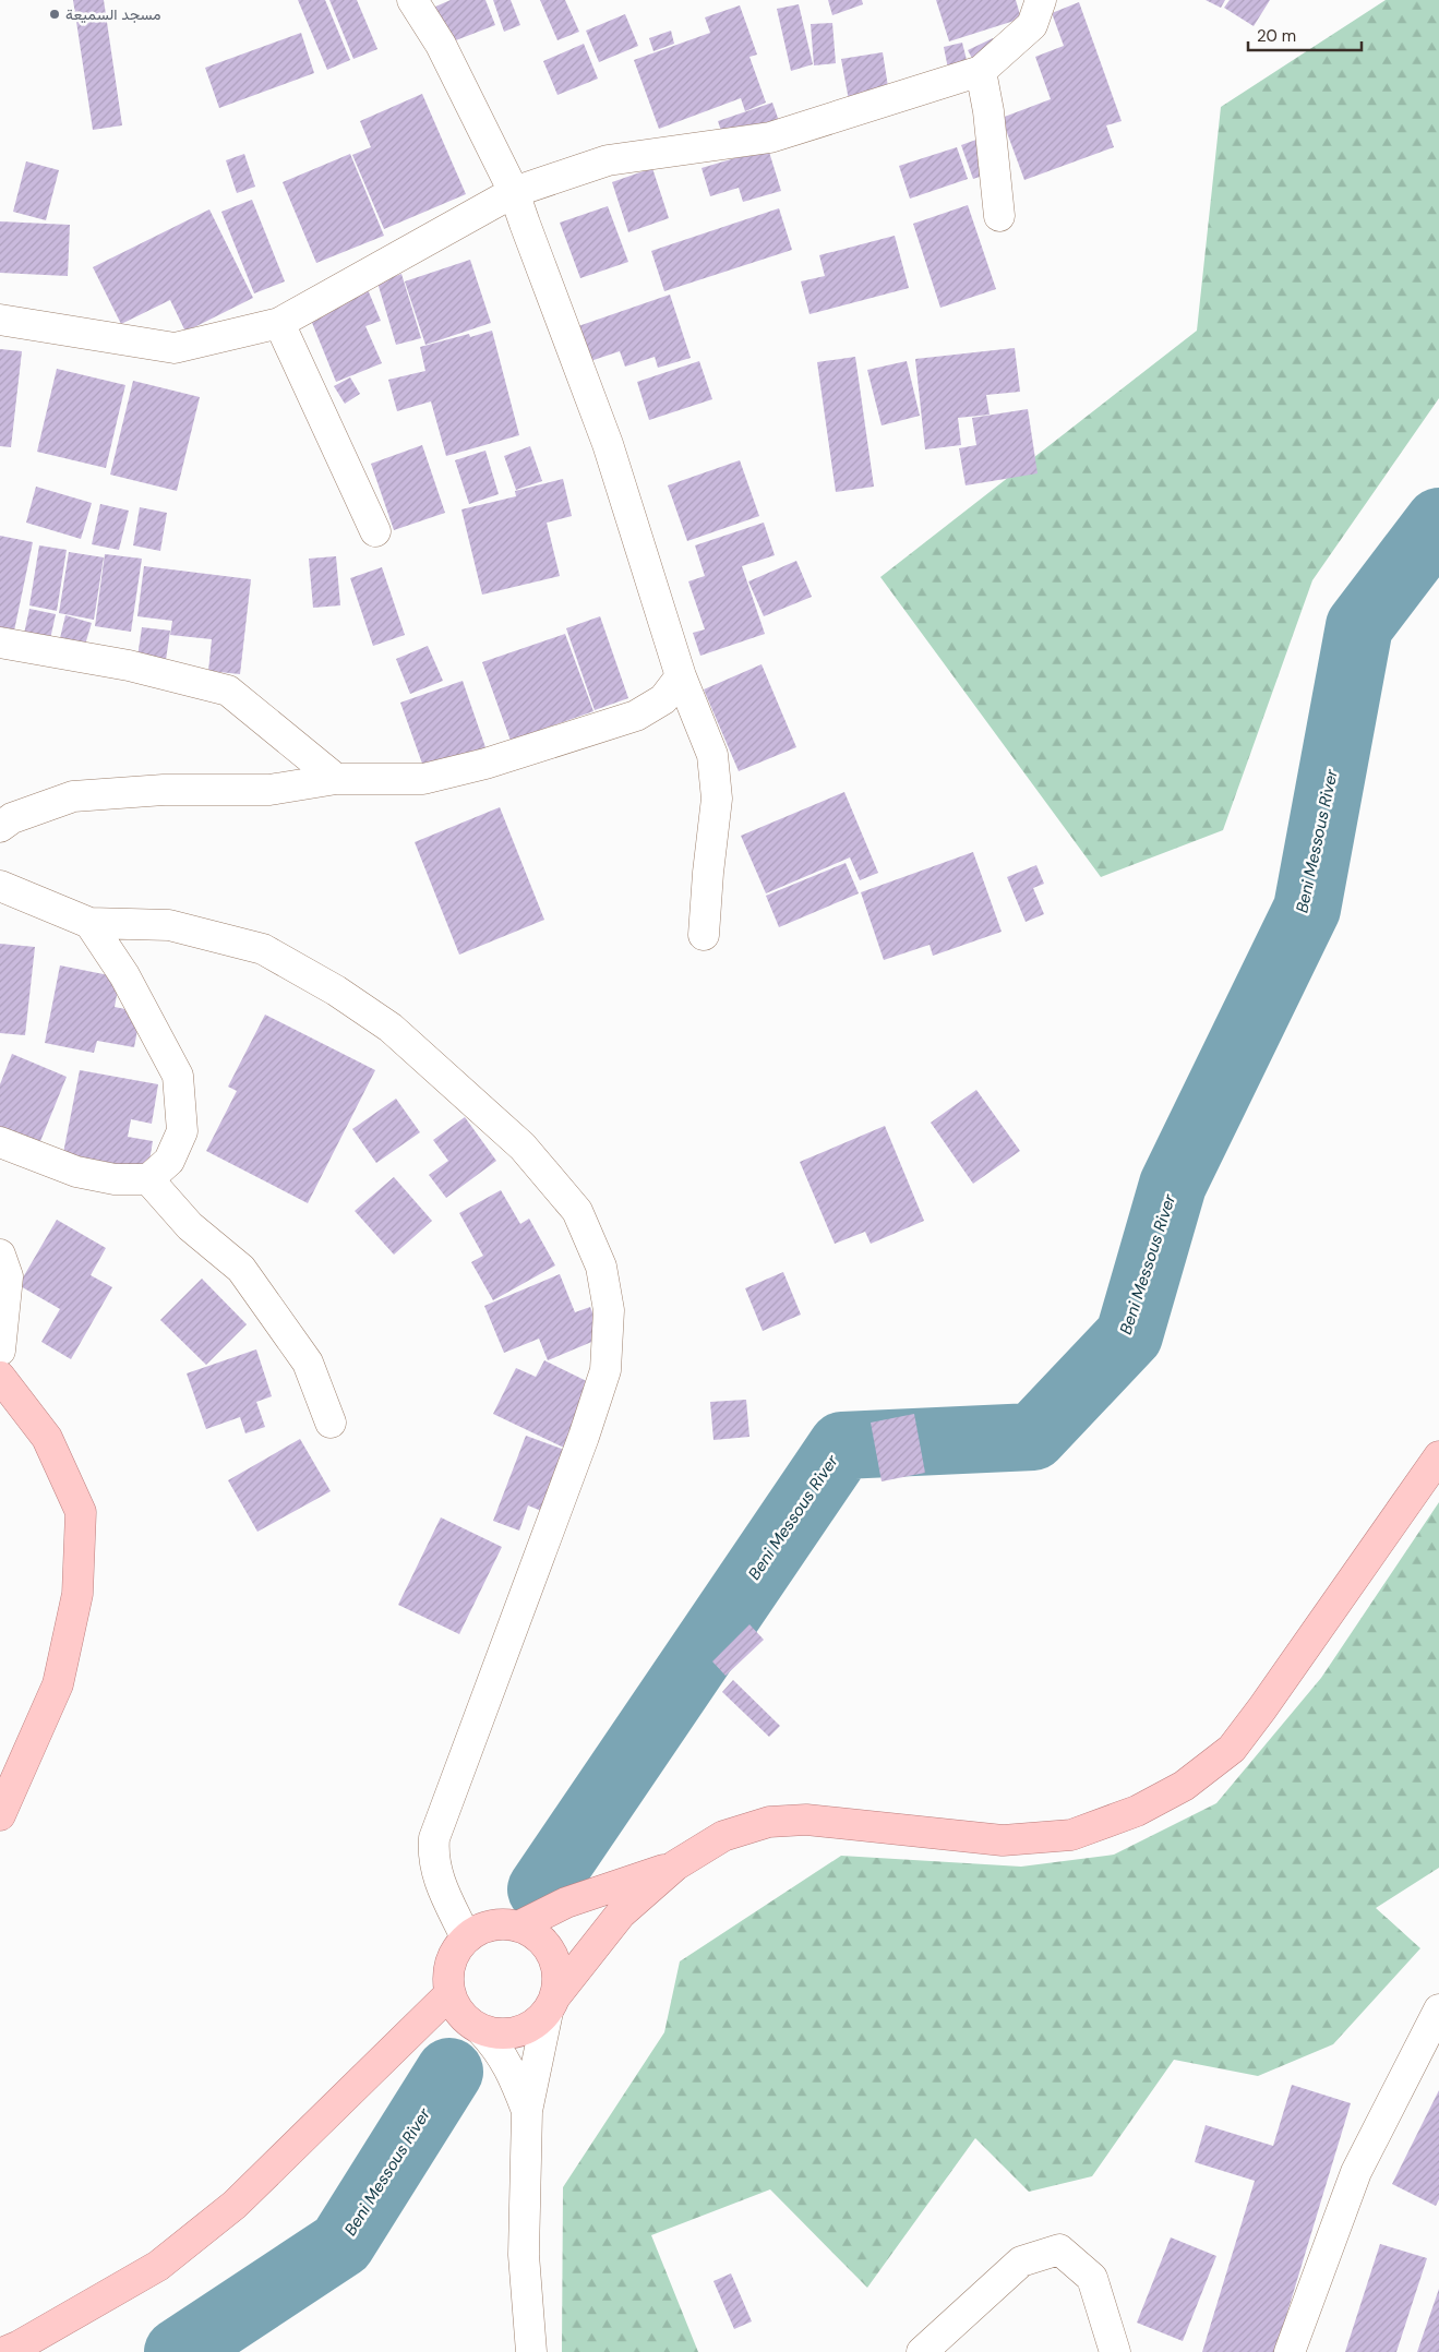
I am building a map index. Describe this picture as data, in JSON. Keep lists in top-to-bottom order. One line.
{"water":["Beni Messous River"],"places":["مسجد السميعة"],"scale_bar":"20 m"}
